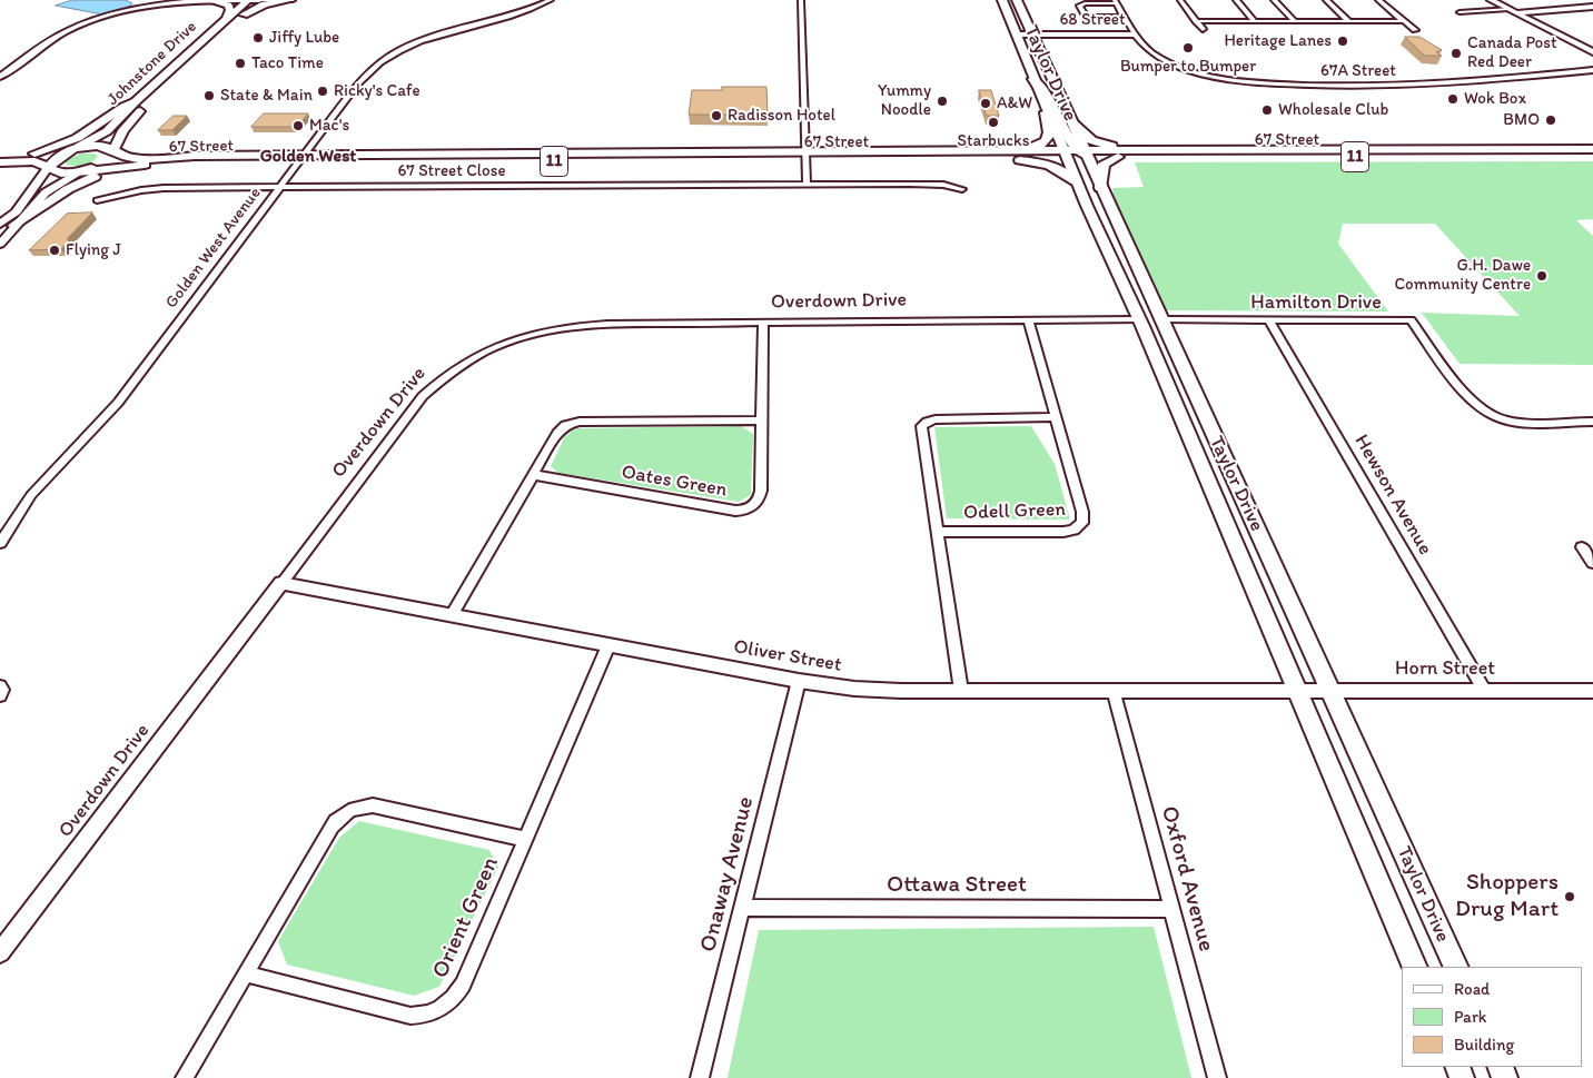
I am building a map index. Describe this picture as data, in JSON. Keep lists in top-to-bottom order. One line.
{"streets":{"main road":["Johnstone Drive","Taylor Drive","67 Street","11"],"street":["68 Street","67A Street","67 Street Close","Golden West Avenue","Overdown Drive","Hamilton Drive","Oates Green","Hewson Avenue","Odell Green","Oliver Street","Horn Street","Onaway Avenue","Oxford Avenue","Ottawa Street","Orient Green"]},"crossings":[["68 Street","67A Street"],["68 Street","Taylor Drive"],["Johnstone Drive","67 Street"],["Taylor Drive","67 Street"],["Taylor Drive","Overdown Drive"],["Taylor Drive","Hamilton Drive"],["Taylor Drive","Oliver Street"],["Taylor Drive","Horn Street"],["67 Street","Golden West Avenue"],["67 Street Close","Golden West Avenue"],["Overdown Drive","Oates Green"],["Overdown Drive","Odell Green"],["Overdown Drive","Oliver Street"],["Hamilton Drive","Hewson Avenue"],["Hewson Avenue","Horn Street"],["Odell Green","Oliver Street"],["Oliver Street","Horn Street"],["Oliver Street","Onaway Avenue"],["Oliver Street","Oxford Avenue"],["Oliver Street","Orient Green"],["Onaway Avenue","Ottawa Street"],["Oxford Avenue","Ottawa Street"]],"districts":["Golden West"],"places":["Jiffy Lube","Heritage Lanes","Bumper to Bumper","Canada Post Red Deer","Taco Time","Ricky's Cafe","State & Main","Wok Box","Yummy Noodle","A&W","Wholesale Club","Radisson Hotel","BMO","Starbucks","Mac's","Flying J","G.H. Dawe Community Centre","Shoppers Drug Mart"],"legend":["Road","Park","Building"]}
